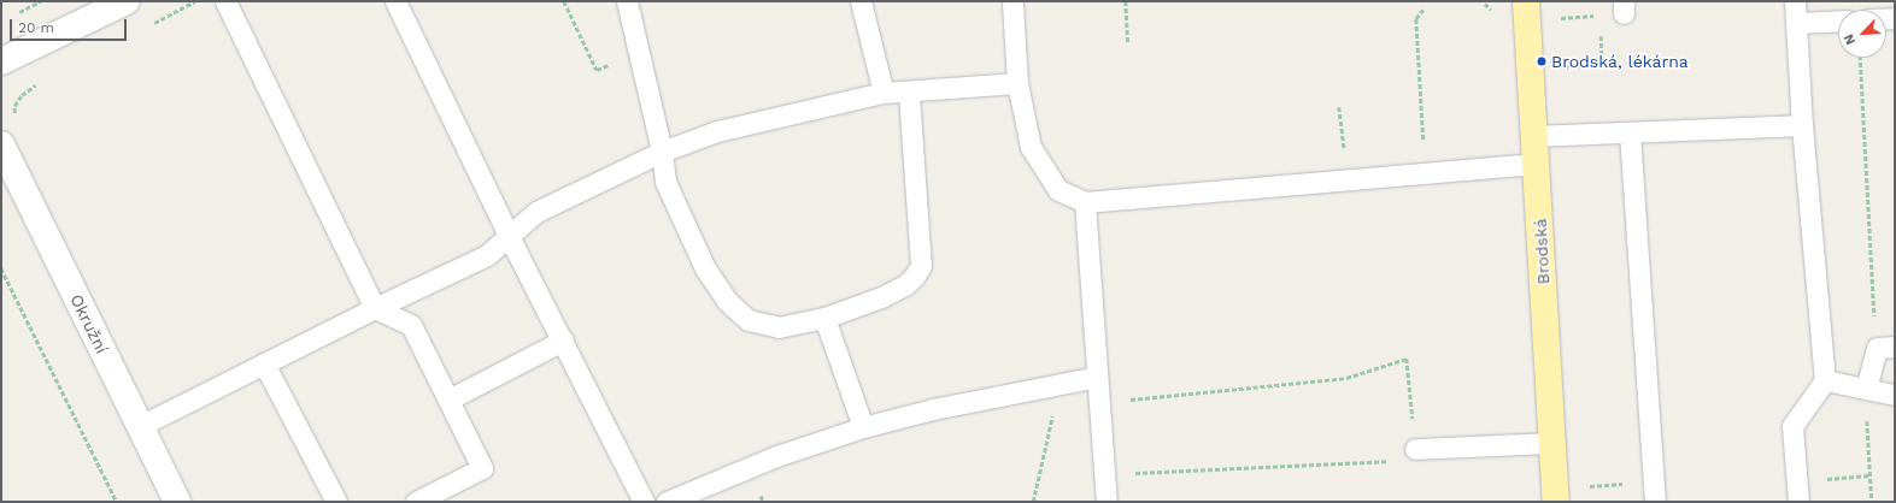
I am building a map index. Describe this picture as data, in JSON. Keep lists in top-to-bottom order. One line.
{"streets":{"main road":["Brodská"],"street":["Okružní"]},"places":["Brodská, lékárna"],"scale_bar":"20 m","north":"bottom left"}
